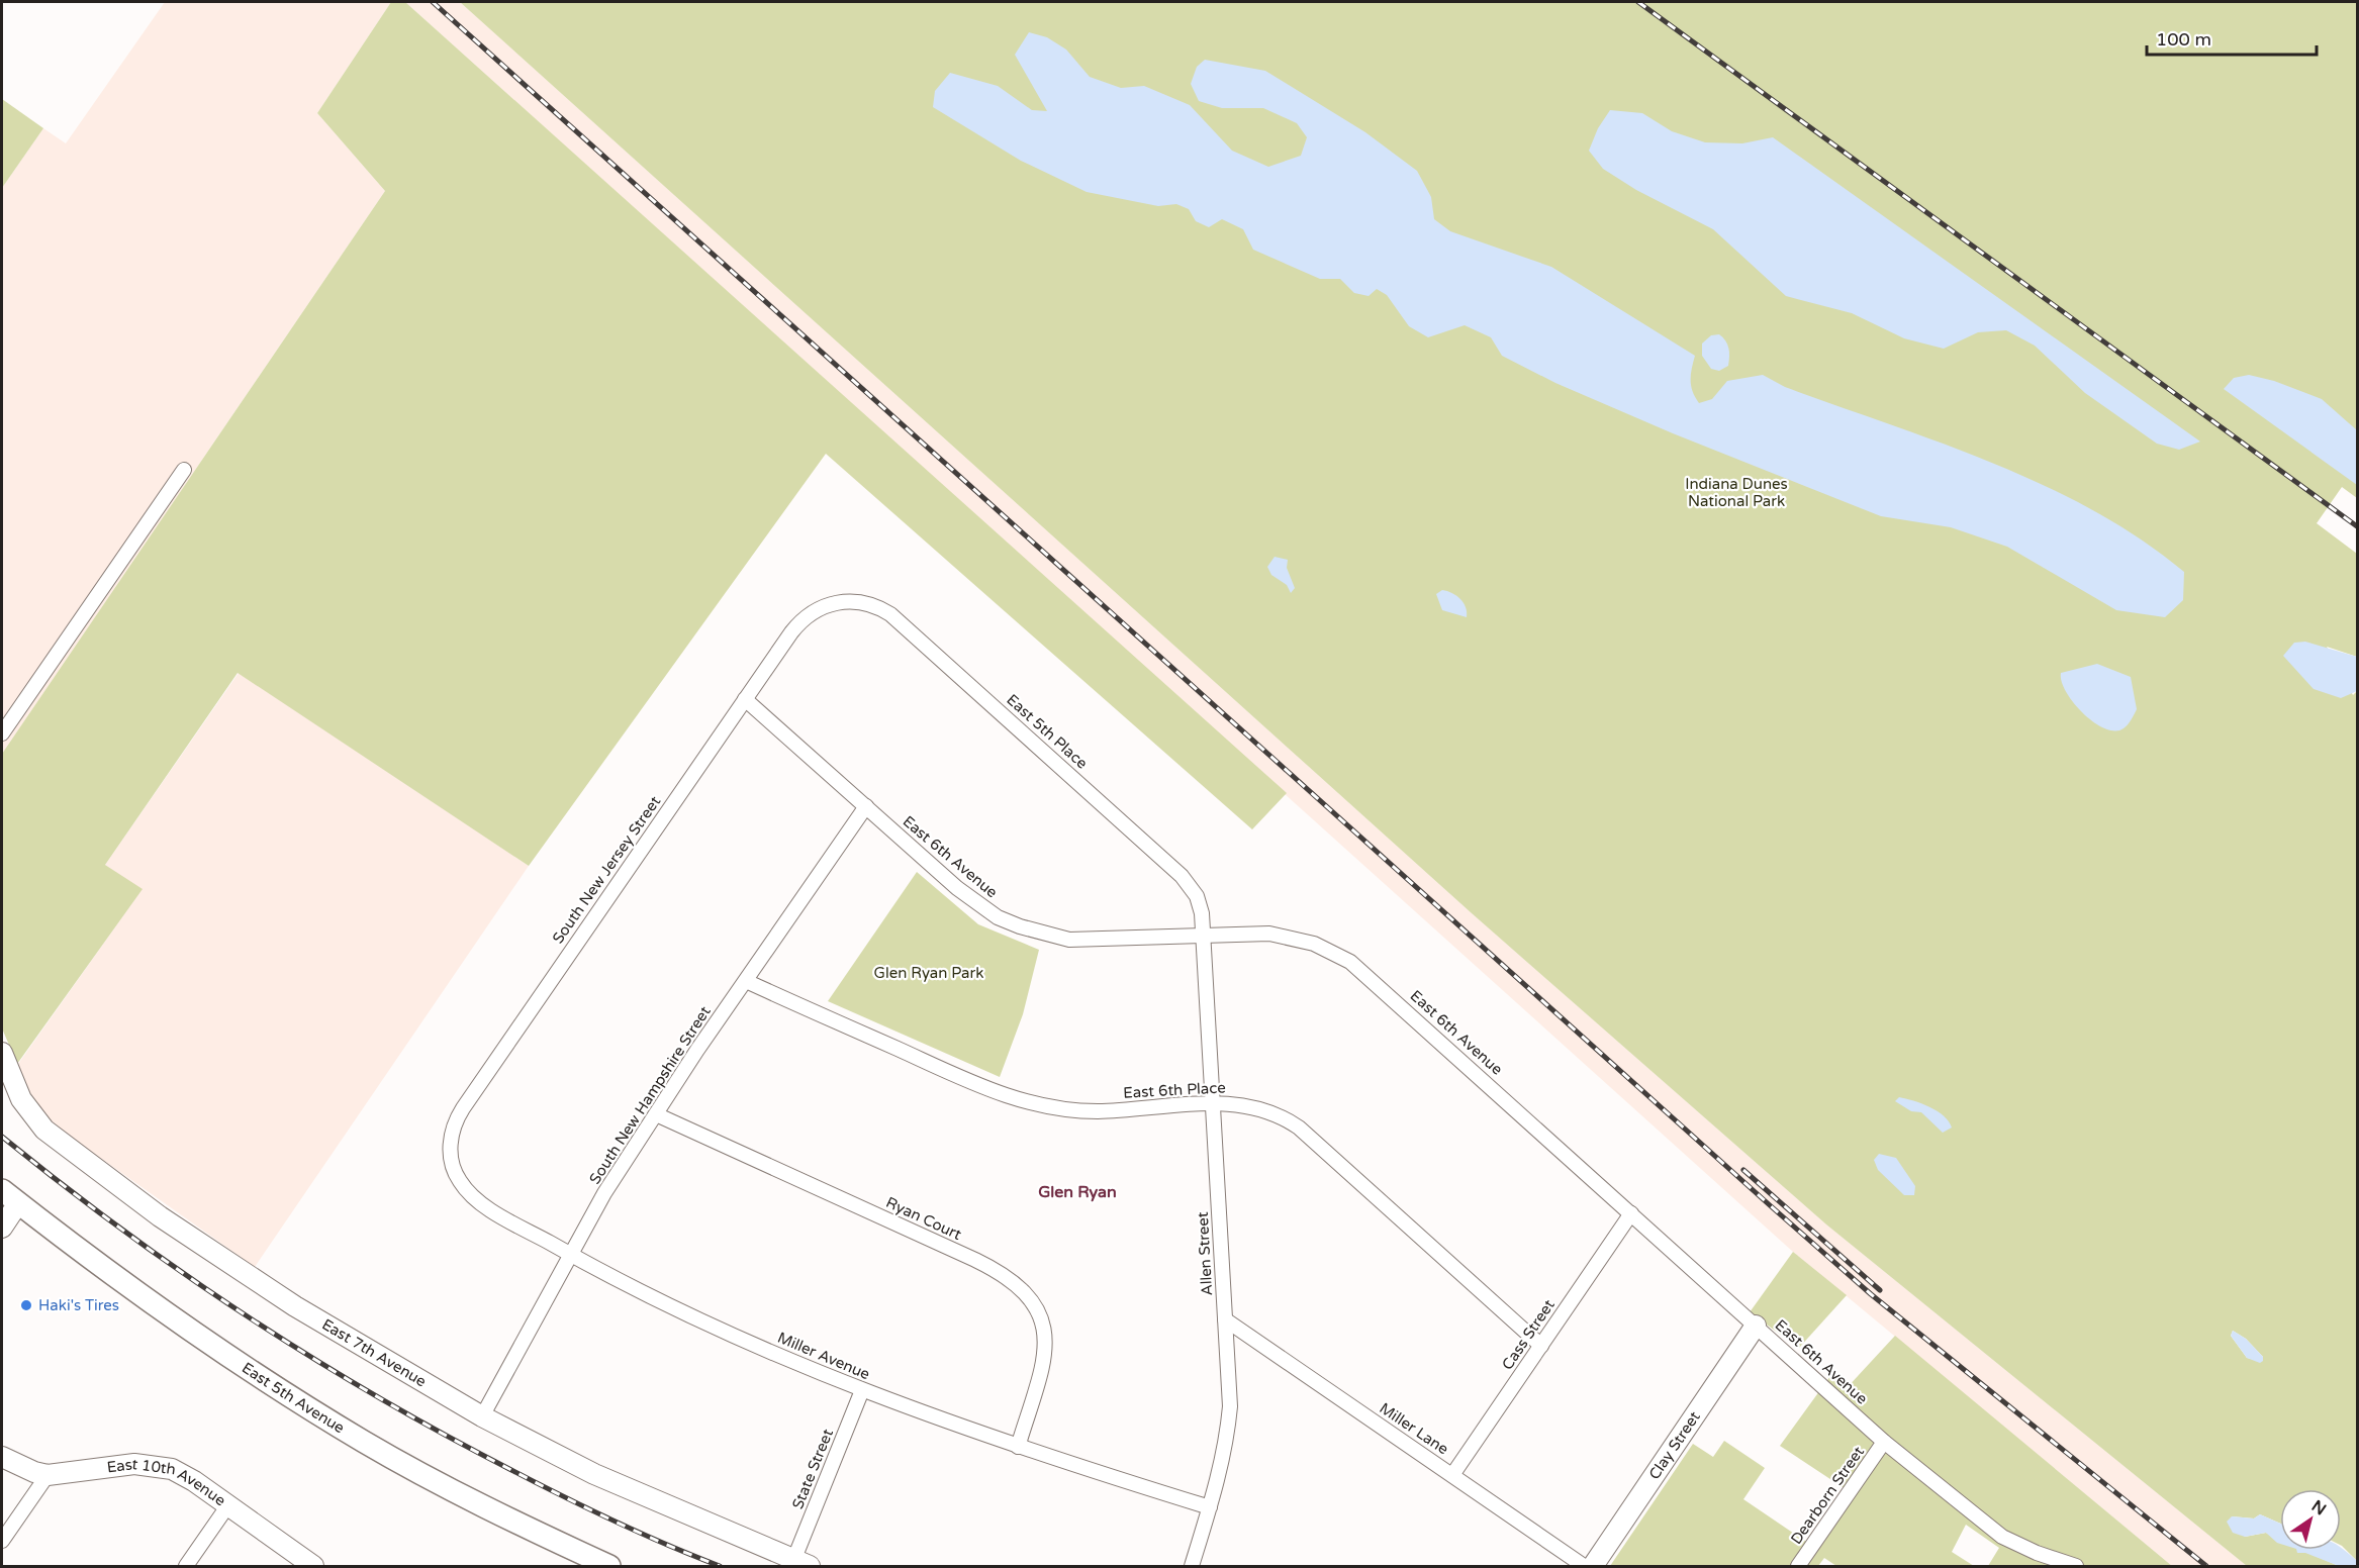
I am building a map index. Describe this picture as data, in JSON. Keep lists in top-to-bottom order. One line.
{"streets":{"main road":["East 5th Avenue"],"street":["East 5th Place","East 6th Avenue","South New Jersey Street","East 6th Place","South New Hampshire Street","Ryan Court","Allen Street","Cass Street","East 7th Avenue","Miller Avenue","Miller Lane","Clay Street","State Street","East 10th Avenue","Dearborn Street"]},"crossings":[["East 5th Place","East 6th Avenue"],["East 5th Place","South New Jersey Street"],["East 5th Place","Allen Street"],["East 6th Avenue","South New Jersey Street"],["East 6th Avenue","South New Hampshire Street"],["East 6th Avenue","Allen Street"],["East 6th Avenue","Cass Street"],["East 6th Avenue","Clay Street"],["East 6th Avenue","Dearborn Street"],["South New Jersey Street","Miller Avenue"],["East 6th Place","South New Hampshire Street"],["East 6th Place","Allen Street"],["East 6th Place","Cass Street"],["South New Hampshire Street","Ryan Court"],["South New Hampshire Street","East 7th Avenue"],["South New Hampshire Street","Miller Avenue"],["Ryan Court","Miller Avenue"],["Allen Street","Miller Avenue"],["Allen Street","Miller Lane"],["Cass Street","Miller Lane"],["East 7th Avenue","State Street"],["Miller Avenue","State Street"]],"districts":["Glen Ryan"],"parks":["Indiana Dunes National Park","Glen Ryan Park"],"places":["Haki's Tires"],"scale_bar":"100 m","north":"top right"}
